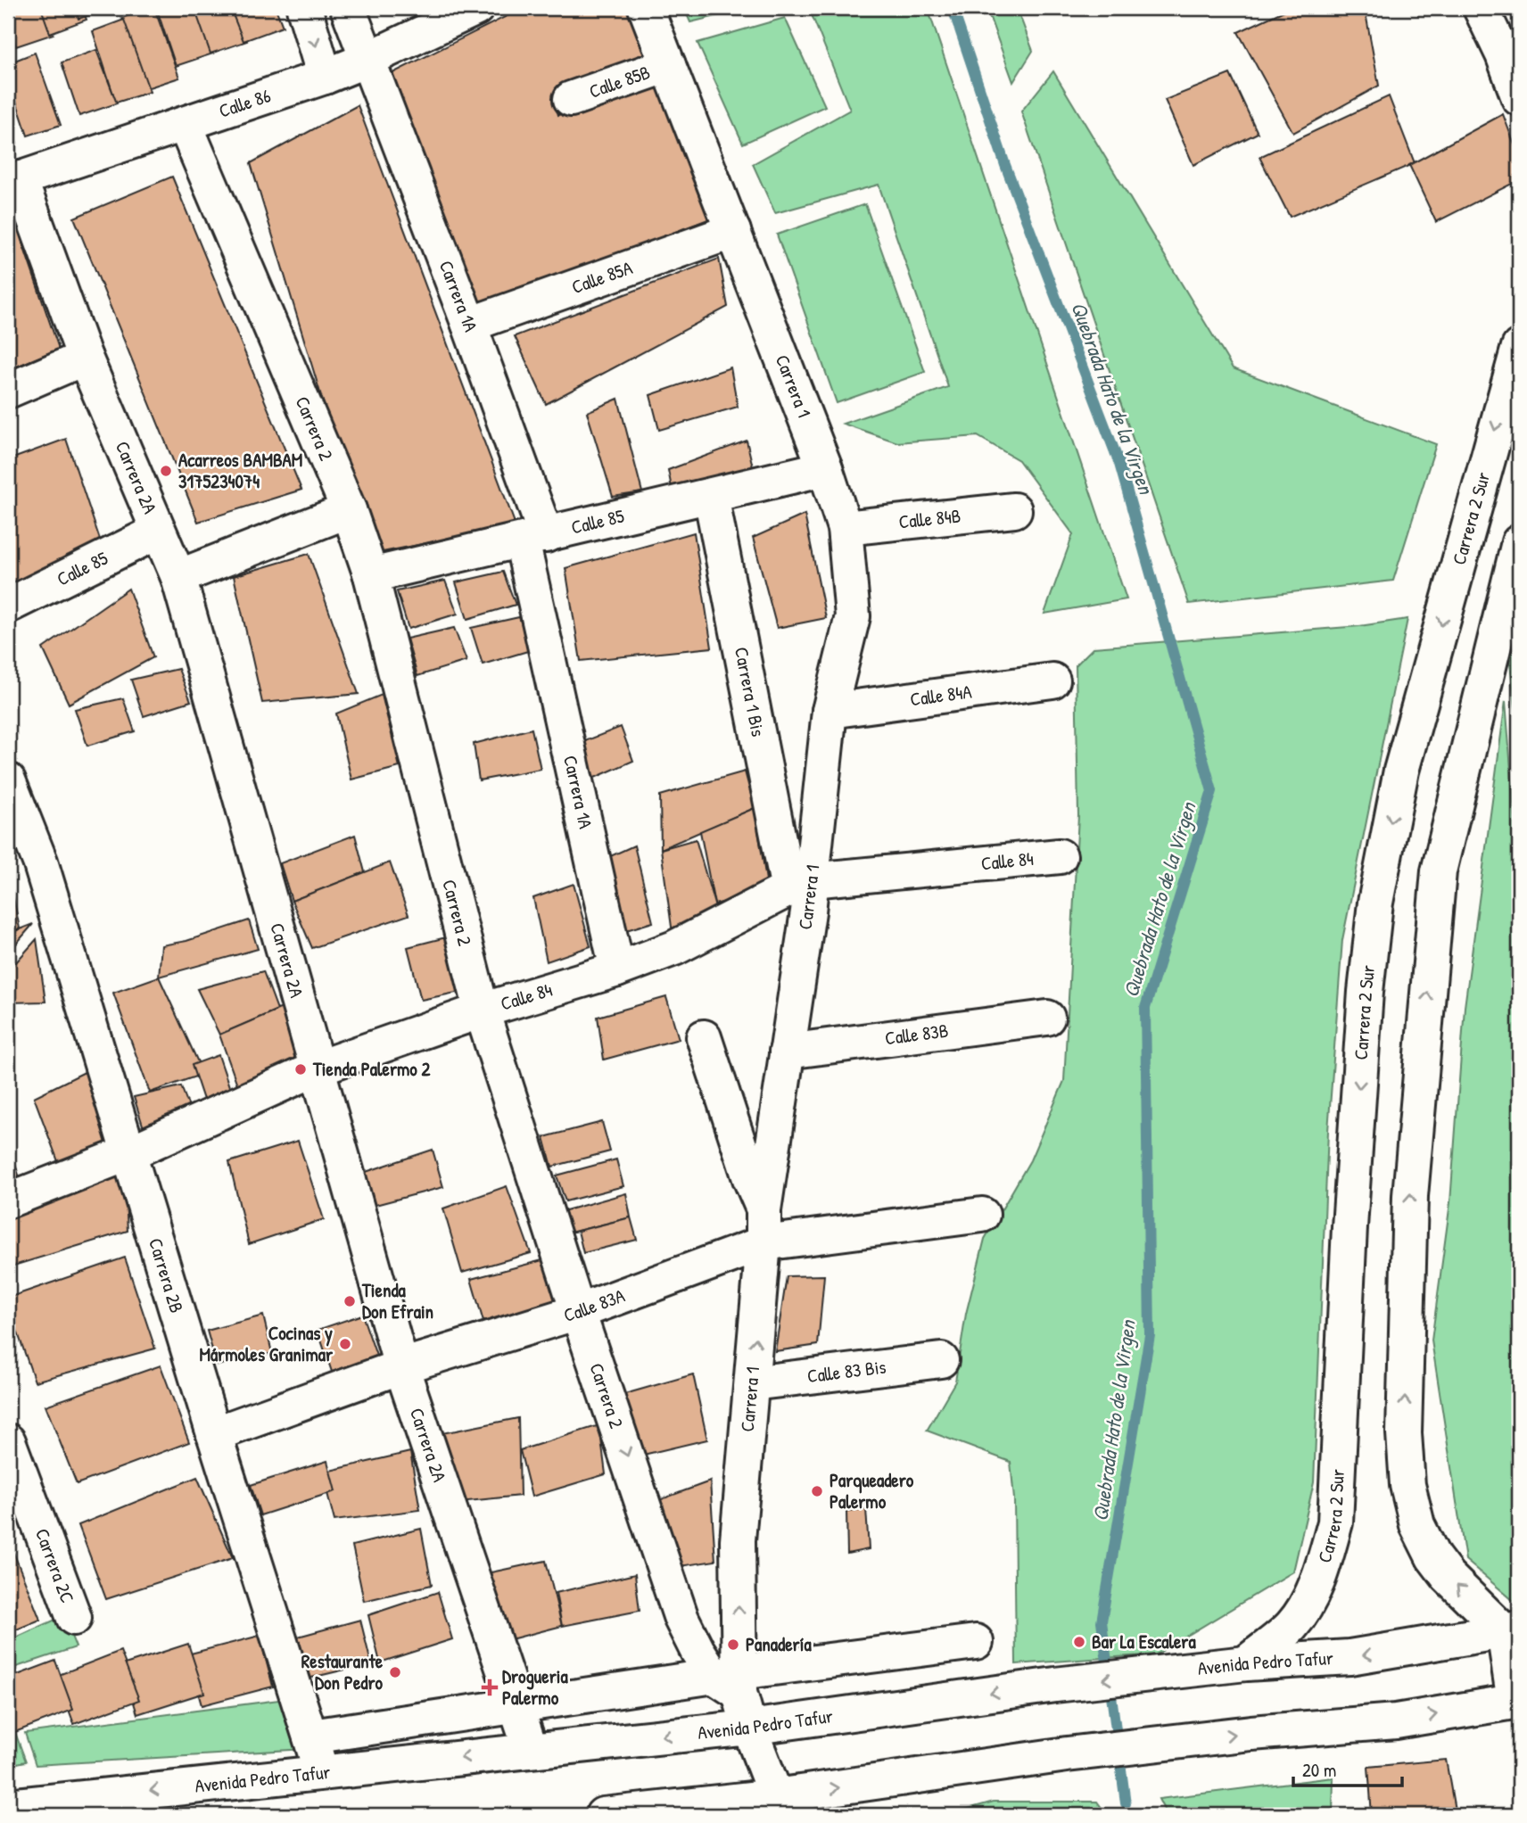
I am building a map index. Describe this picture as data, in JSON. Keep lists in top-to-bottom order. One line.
{"streets":{"street":["Calle 85B","Calle 86","Calle 85A","Carrera 1A","Carrera 1","Carrera 2","Carrera 2A","Carrera 2 Sur","Calle 84B","Calle 85","Carrera 1 Bis","Calle 84A","Calle 84","Calle 83B","Carrera 2B","Calle 83A","Calle 83 Bis","Carrera 2C","Avenida Pedro Tafur"]},"crossings":[["Calle 85B","Carrera 1"],["Calle 86","Carrera 1A"],["Calle 86","Carrera 2"],["Calle 86","Carrera 2A"],["Calle 85A","Carrera 1A"],["Calle 85A","Carrera 1"],["Carrera 1A","Calle 85"],["Carrera 1A","Calle 84"],["Carrera 1","Carrera 2"],["Carrera 1","Calle 84B"],["Carrera 1","Calle 85"],["Carrera 1","Carrera 1 Bis"],["Carrera 1","Calle 84A"],["Carrera 1","Calle 84"],["Carrera 1","Calle 83B"],["Carrera 1","Calle 83A"],["Carrera 1","Calle 83 Bis"],["Carrera 1","Avenida Pedro Tafur"],["Carrera 2","Calle 85"],["Carrera 2","Calle 84"],["Carrera 2","Calle 83A"],["Carrera 2A","Calle 85"],["Carrera 2A","Calle 84"],["Carrera 2A","Calle 83A"],["Carrera 2A","Avenida Pedro Tafur"],["Carrera 2 Sur","Avenida Pedro Tafur"],["Calle 85","Carrera 1 Bis"],["Carrera 1 Bis","Calle 84"],["Calle 84","Carrera 2B"],["Carrera 2B","Calle 83A"],["Carrera 2B","Avenida Pedro Tafur"]],"water":["Quebrada Hato de la Virgen"],"places":{"other":["Acarreos BAMBAM 3175234074","Tienda Palermo 2","Tienda Don Efrain","Cocinas y Mármoles Granimar","Parqueadero Palermo","Bar La Escalera","Panadería","Restaurante Don Pedro"],"health":["Drogueria Palermo"]},"scale_bar":"20 m"}
